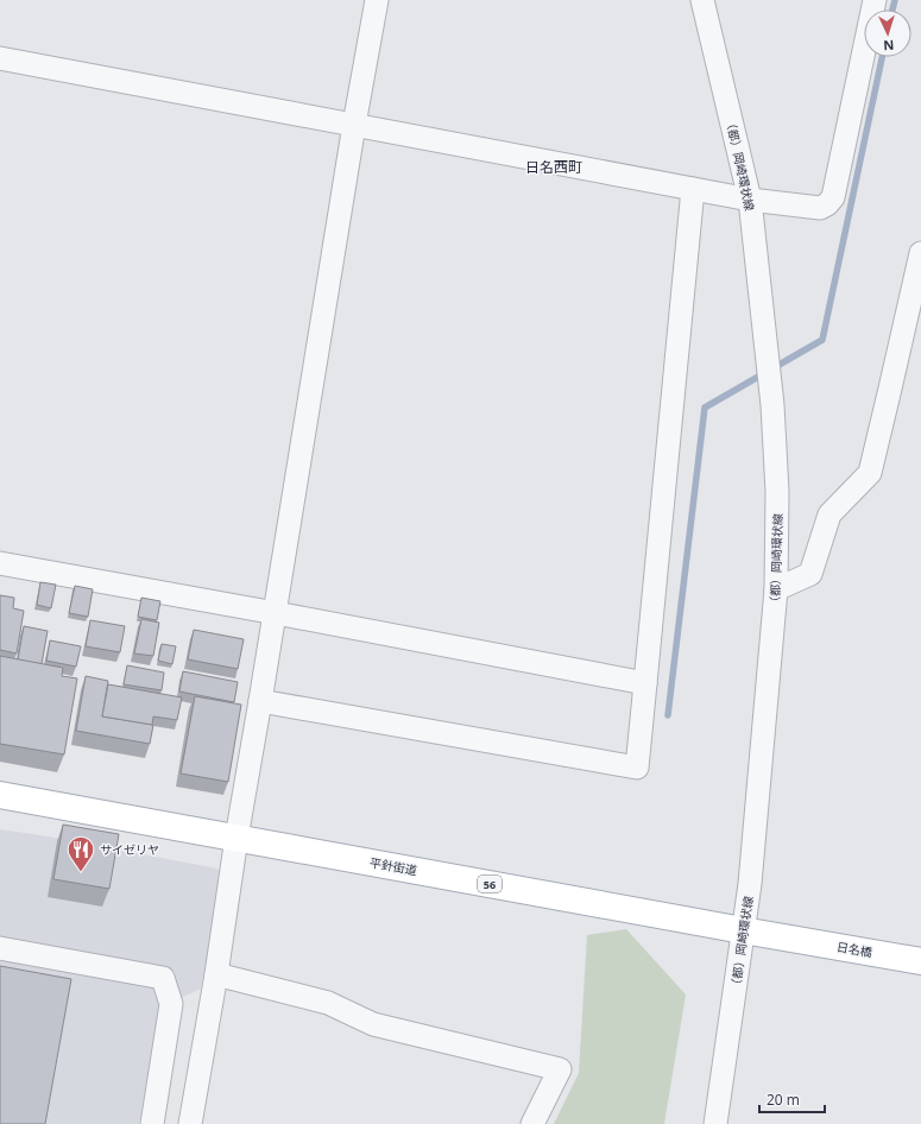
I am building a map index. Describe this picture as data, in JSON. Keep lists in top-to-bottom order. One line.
{"streets":{"main road":["平針街道","56","日名橋"],"street":["（都）岡崎環状線"]},"crossings":[["（都）岡崎環状線","平針街道"],["平針街道","日名橋"]],"districts":["日名西町"],"places":{"restaurant":["サイゼリヤ"]},"scale_bar":"20 m","north":"bottom"}
